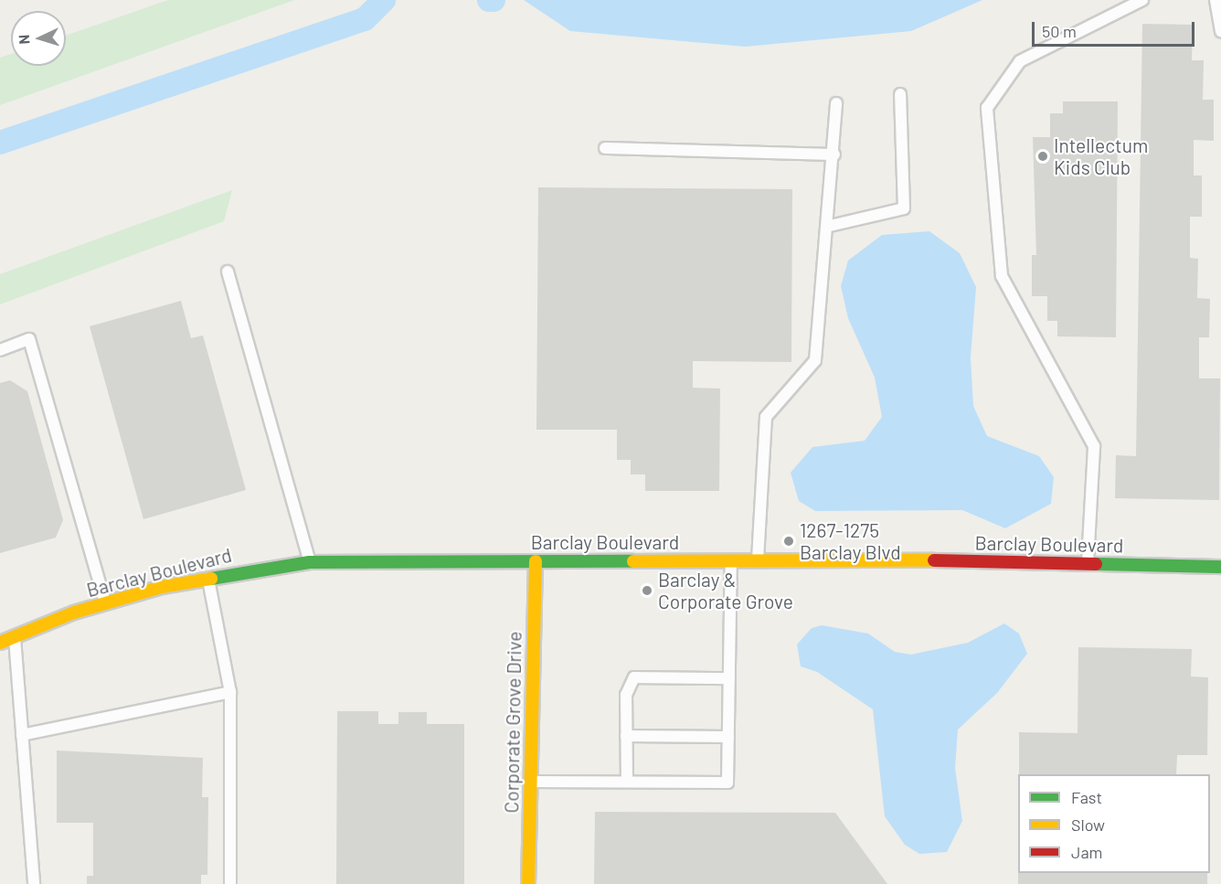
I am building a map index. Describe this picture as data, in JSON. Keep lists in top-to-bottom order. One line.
{"streets":{"street":["Barclay Boulevard","Corporate Grove Drive"]},"crossings":[["Barclay Boulevard","Corporate Grove Drive"]],"places":["Intellectum Kids Club","1267-1275 Barclay Blvd","Barclay & Corporate Grove"],"legend":["Fast","Slow","Jam"],"scale_bar":"50 m","north":"left"}
